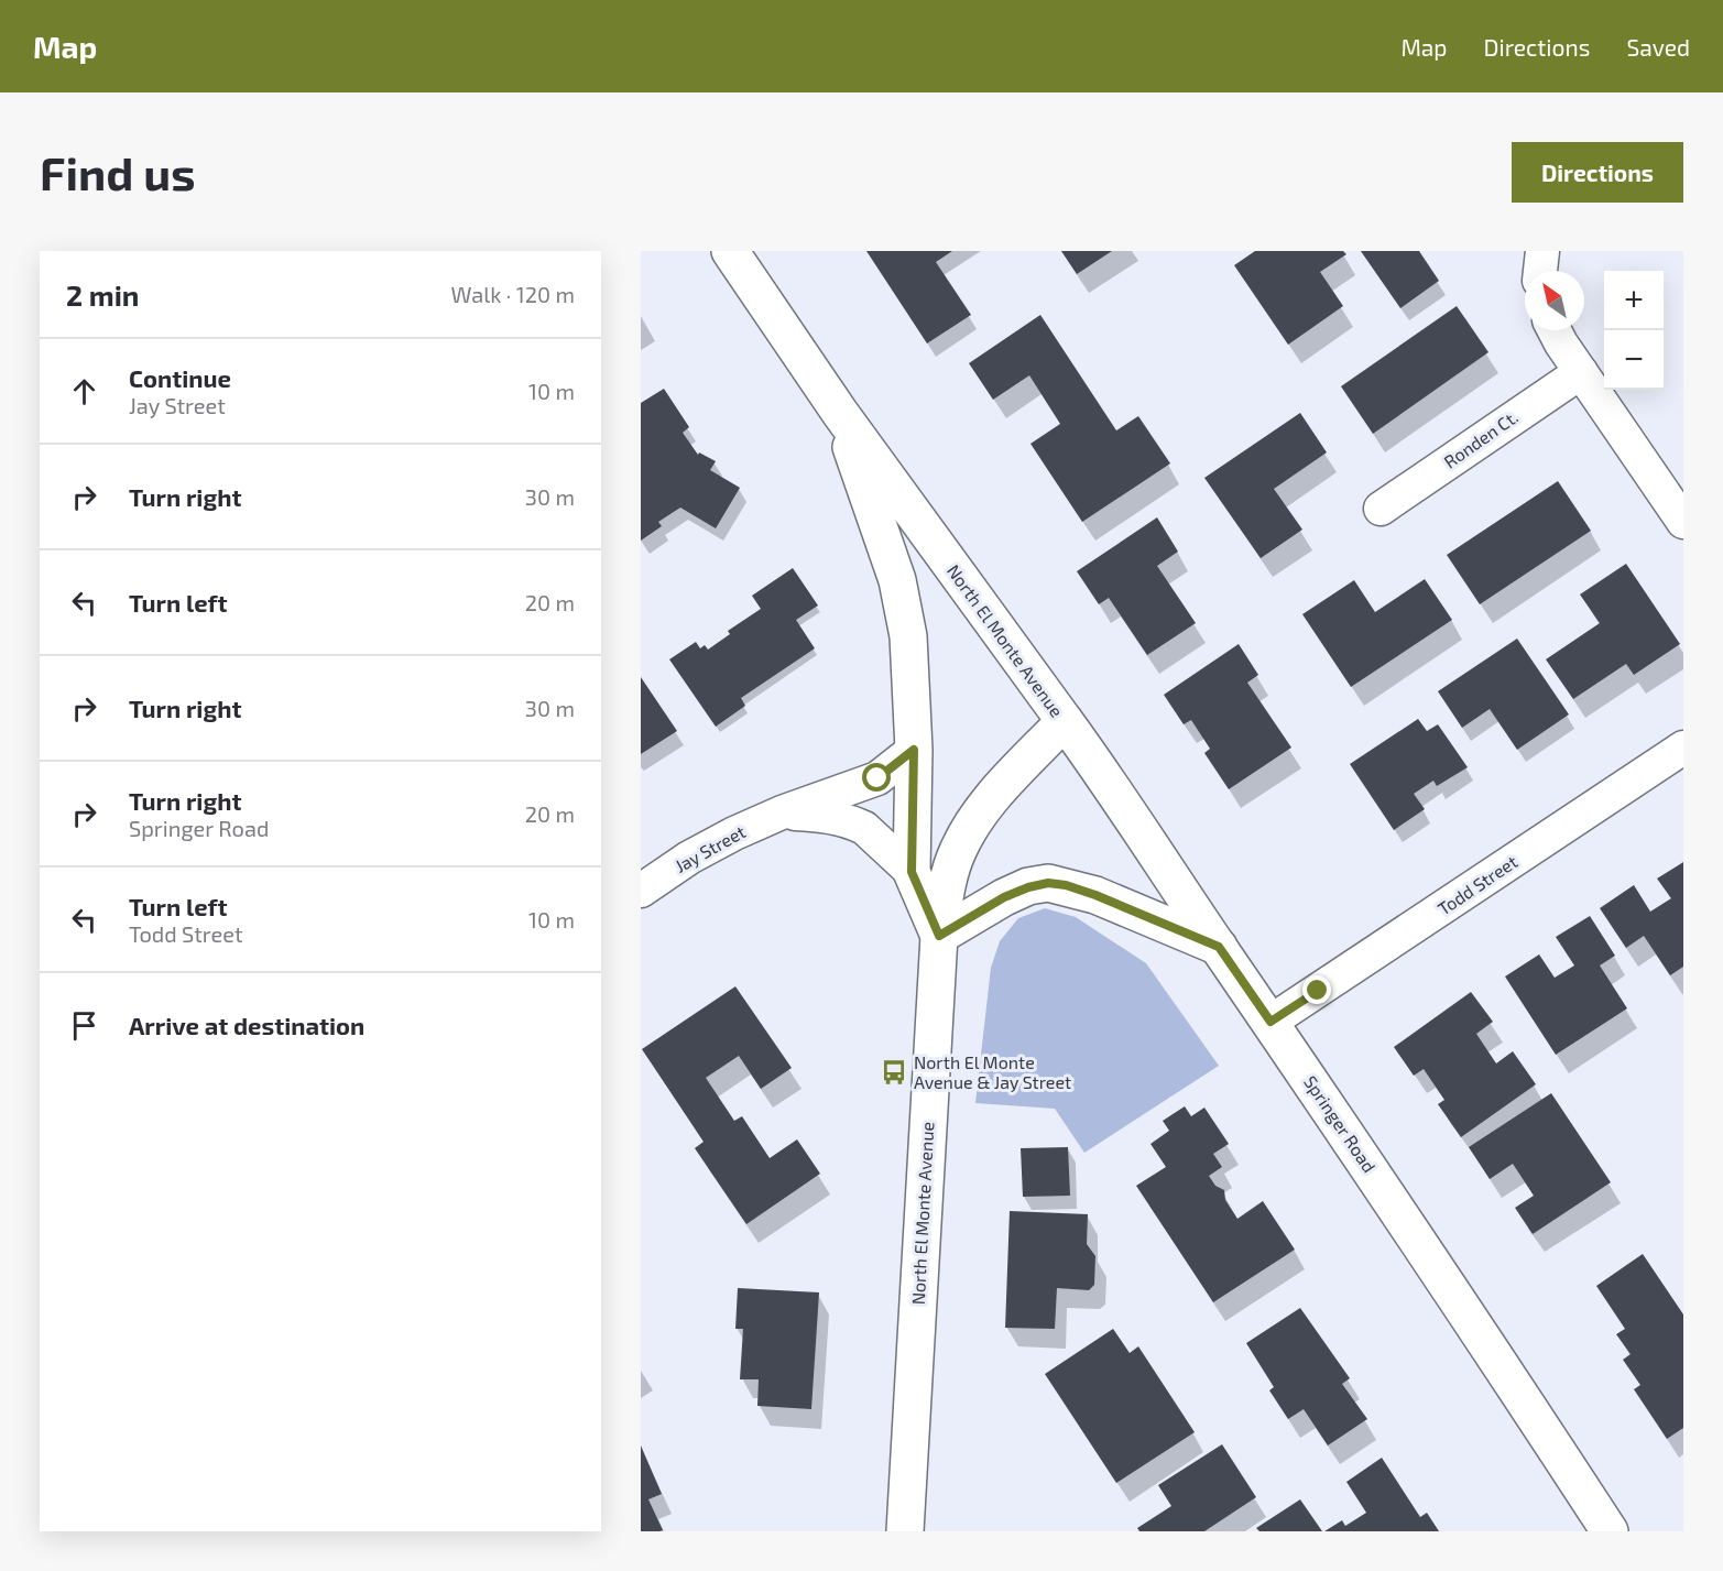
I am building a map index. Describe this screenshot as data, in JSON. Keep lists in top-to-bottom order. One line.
{"streets":{"main road":["North El Monte Avenue","Springer Road"],"street":["Ronden Ct.","Jay Street","Todd Street"]},"crossings":[["North El Monte Avenue","Springer Road"],["Todd Street","Springer Road"]],"places":{"bus stop":["North El Monte Avenue & Jay Street"]},"north":"top left","page":{"header":"Map","nav":["Map","Directions","Saved"],"buttons":"Directions","title":"Find us","heading":["2 min","Walk · 120 m"],"map_buttons":["+","−"],"list":[["Continue","Jay Street","10 m"],["Turn right","30 m"],["Turn left","20 m"],["Turn right","30 m"],["Turn right","Springer Road","20 m"],["Turn left","Todd Street","10 m"],"Arrive at destination"]}}
